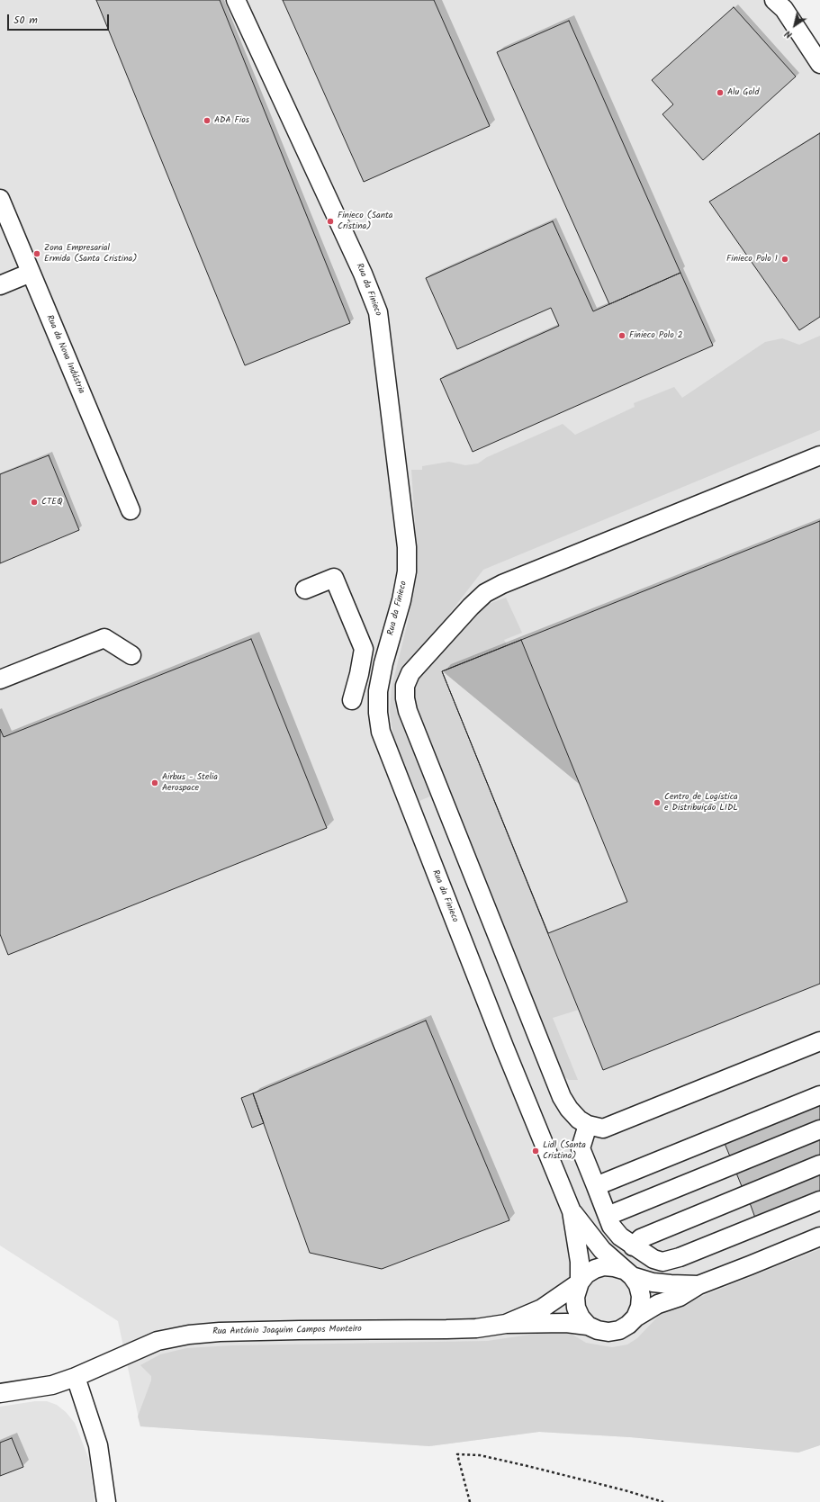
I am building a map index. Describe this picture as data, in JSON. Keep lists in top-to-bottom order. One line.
{"streets":{"street":["Rua da Finieco","Rua da Nova Indústria","Rua António Joaquim Campos Monteiro"]},"places":["Alu Gold","ADA Fios","Finieco (Santa Cristina)","Zona Empresarial Ermida (Santa Cristina)","Finieco Polo 1","Finieco Polo 2","CTEQ","Airbus - Stelia Aerospace","Centro de Logística e Distribuição LIDL","Lidl (Santa Cristina)"],"scale_bar":"50 m","north":"bottom left"}
